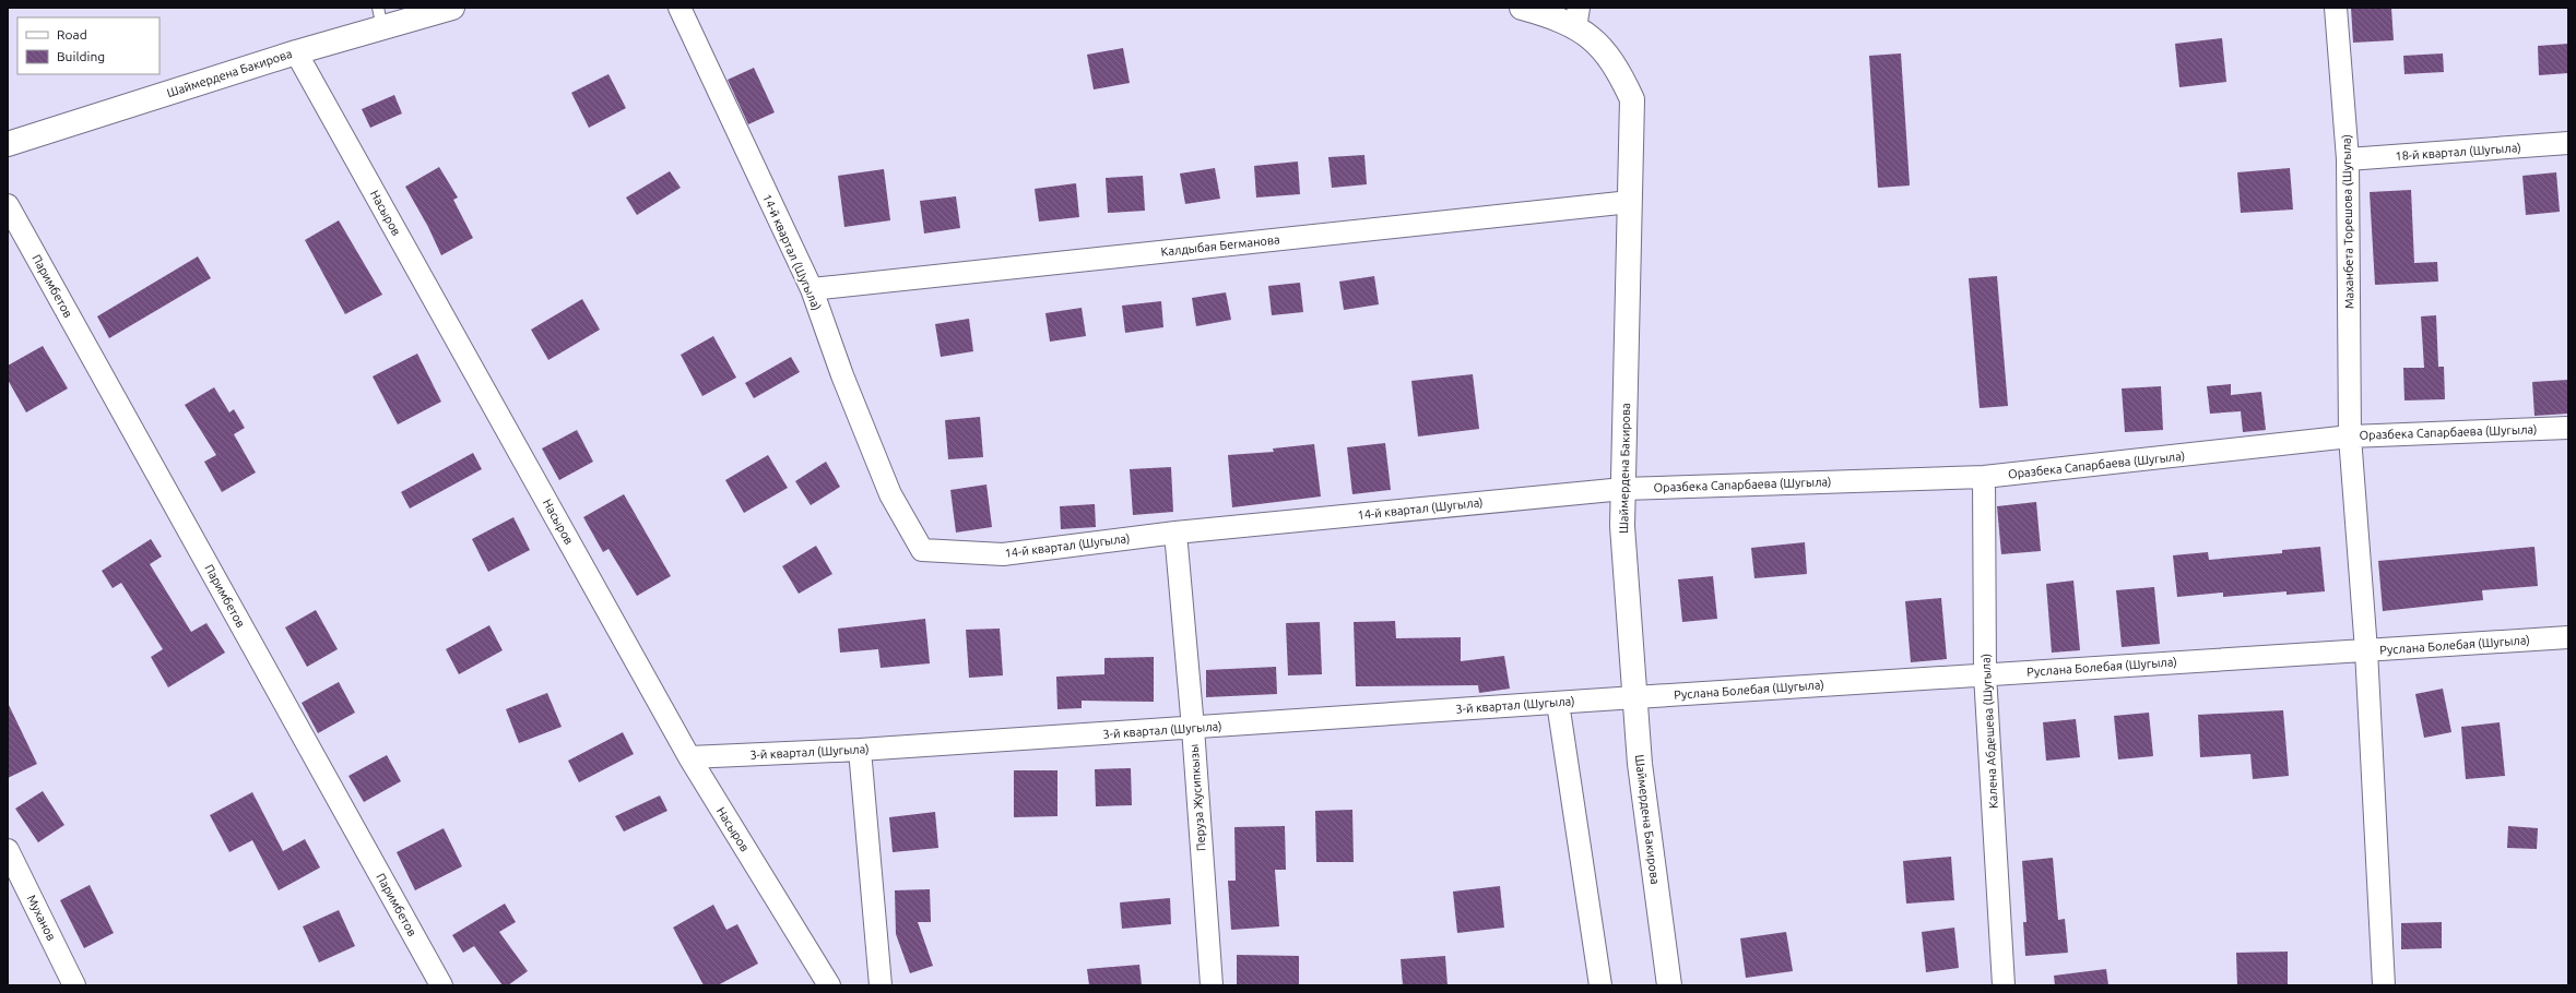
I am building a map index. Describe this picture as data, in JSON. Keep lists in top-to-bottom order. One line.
{"streets":{"street":["Шаймердена Бакирова","18-й квартал (Шугыла)","Насыров","Маханбета Торешова (Шугыла)","Калдыбая Бегманова","14-й квартал (Шугыла)","Паримбетов","Оразбека Сапарбаева (Шугыла)","Руслана Болебая (Шугыла)","3-й квартал (Шугыла)","Калена Абдешева (Шугыла)","Перуза Жусипкызы","Муханов"]},"crossings":[["Шаймердена Бакирова","Насыров"],["Шаймердена Бакирова","Калдыбая Бегманова"],["Шаймердена Бакирова","14-й квартал (Шугыла)"],["Шаймердена Бакирова","Оразбека Сапарбаева (Шугыла)"],["Шаймердена Бакирова","Руслана Болебая (Шугыла)"],["Шаймердена Бакирова","3-й квартал (Шугыла)"],["18-й квартал (Шугыла)","Маханбета Торешова (Шугыла)"],["Насыров","3-й квартал (Шугыла)"],["Маханбета Торешова (Шугыла)","Оразбека Сапарбаева (Шугыла)"],["Маханбета Торешова (Шугыла)","Руслана Болебая (Шугыла)"],["Калдыбая Бегманова","14-й квартал (Шугыла)"],["14-й квартал (Шугыла)","Оразбека Сапарбаева (Шугыла)"],["14-й квартал (Шугыла)","Перуза Жусипкызы"],["Оразбека Сапарбаева (Шугыла)","Калена Абдешева (Шугыла)"],["Руслана Болебая (Шугыла)","3-й квартал (Шугыла)"],["Руслана Болебая (Шугыла)","Калена Абдешева (Шугыла)"],["3-й квартал (Шугыла)","Перуза Жусипкызы"]],"legend":["Road","Building"]}
